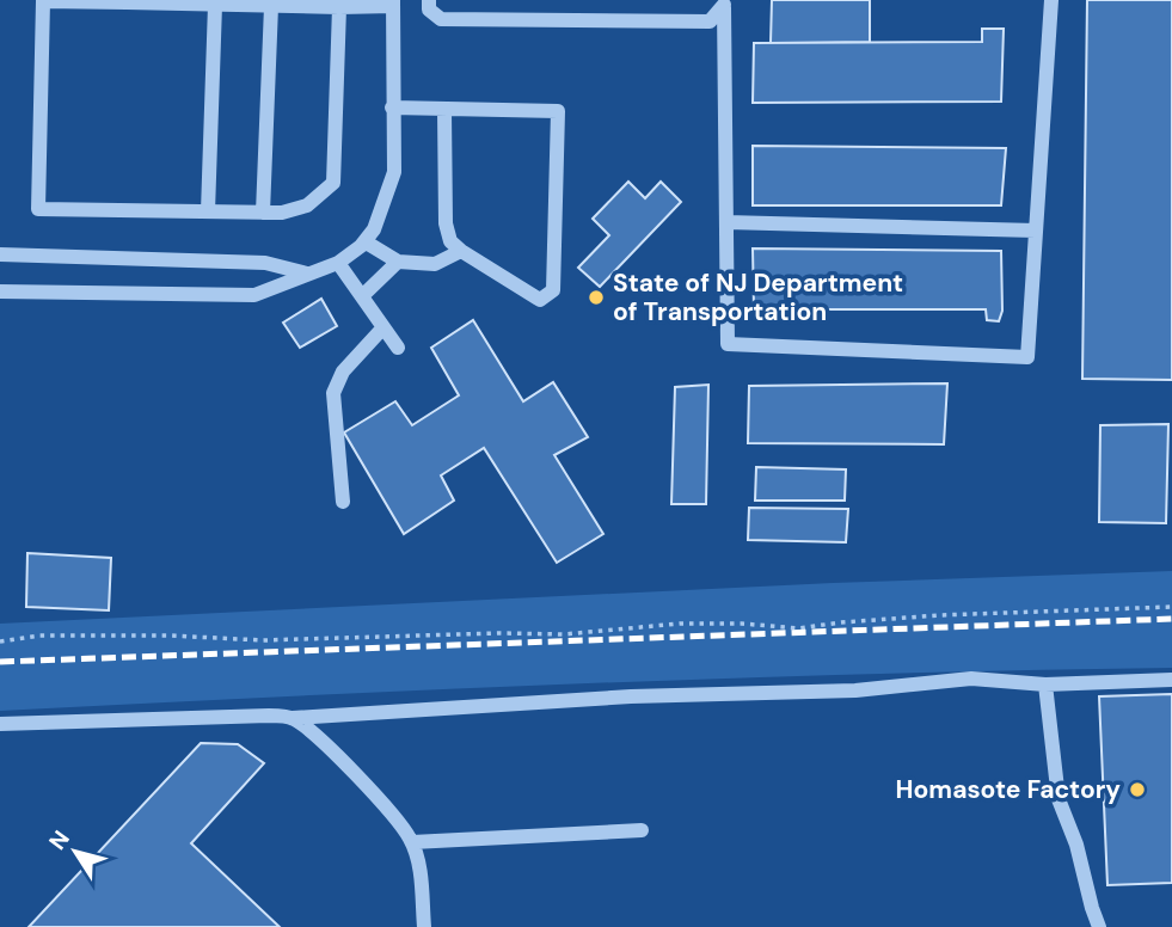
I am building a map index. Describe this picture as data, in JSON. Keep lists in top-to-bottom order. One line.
{"places":["State of NJ Department of Transportation","Homasote Factory"],"north":"top left"}
